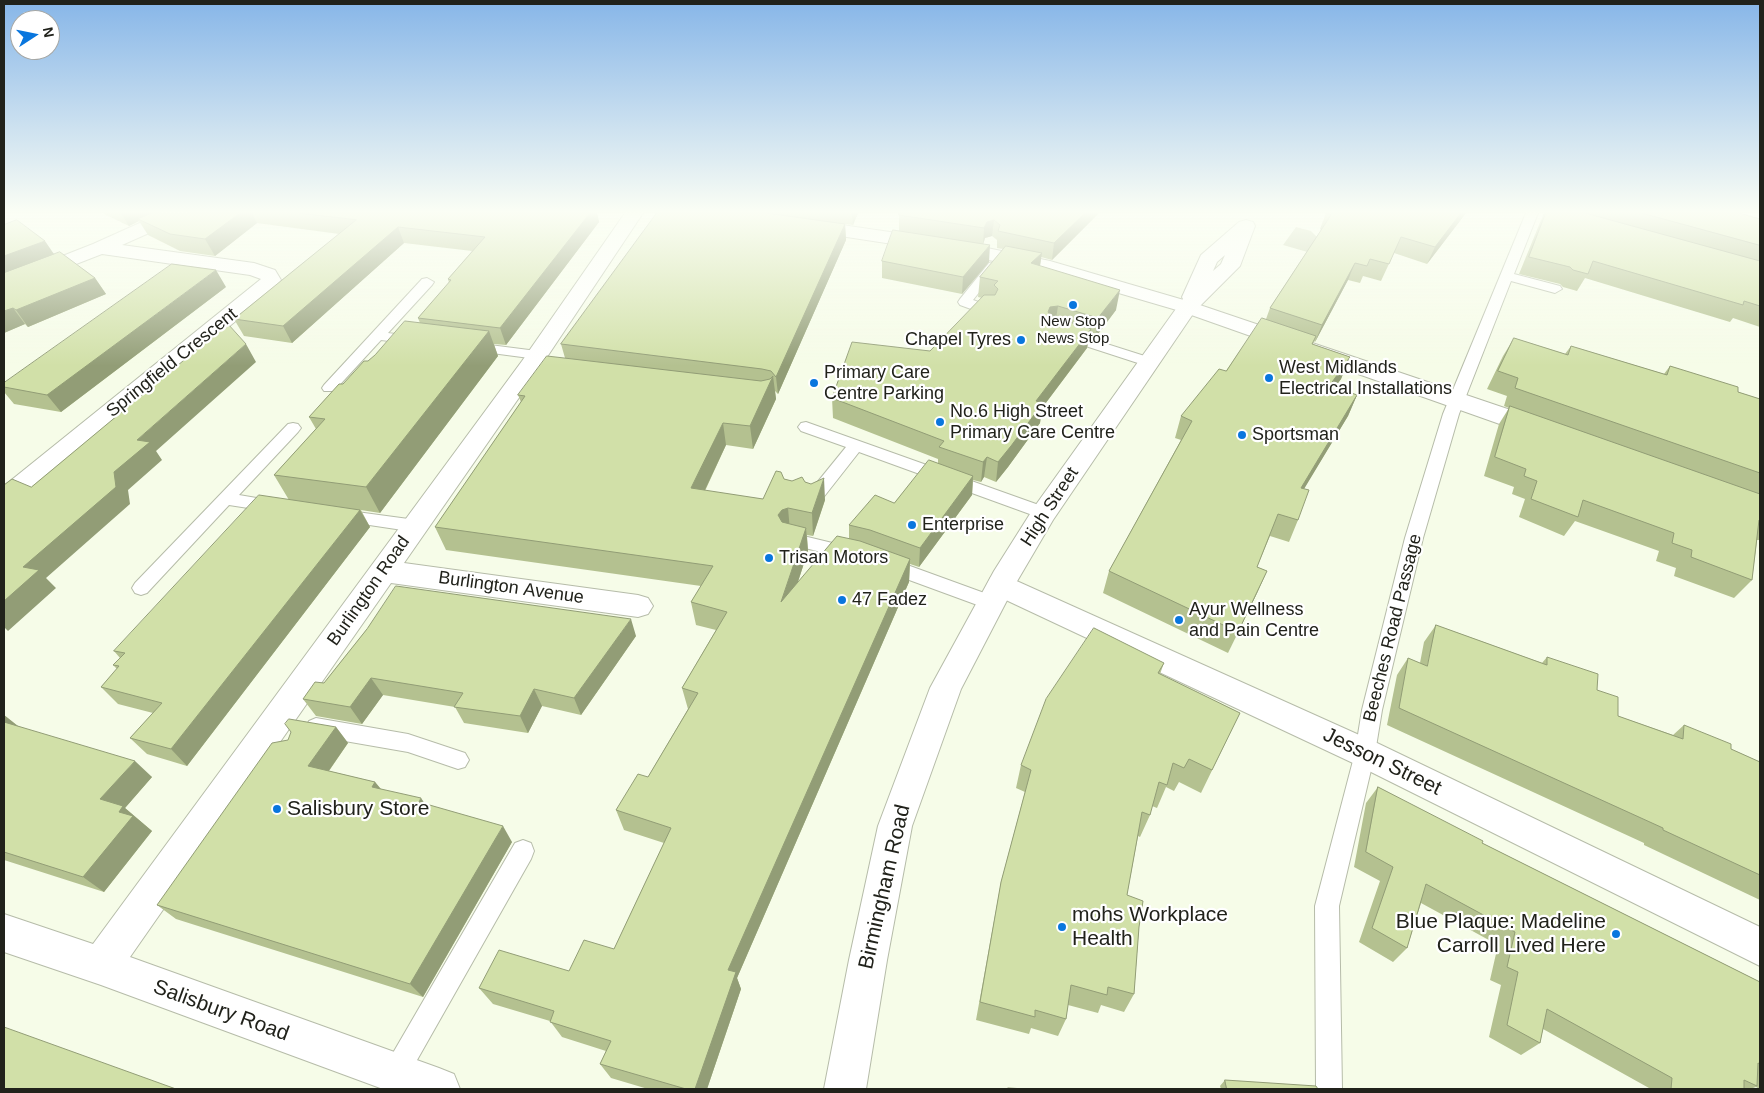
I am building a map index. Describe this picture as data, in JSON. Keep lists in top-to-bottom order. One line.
{"streets":{"street":["Springfield Crescent","High Street","Burlington Avenue","Burlington Road","Jesson Street","Birmingham Road","Salisbury Road"],"lane":["Beeches Road Passage"]},"crossings":[["High Street","Jesson Street"],["High Street","Birmingham Road"],["Burlington Avenue","Burlington Road"],["Burlington Road","Salisbury Road"],["Beeches Road Passage","Jesson Street"],["Jesson Street","Birmingham Road"]],"places":["New Stop News Stop","Chapel Tyres","West Midlands Electrical Installations","Primary Care Centre Parking","No.6 High Street Primary Care Centre","Sportsman","Enterprise","Trisan Motors","47 Fadez","Ayur Wellness and Pain Centre","Salisbury Store","mohs Workplace Health","Blue Plaque: Madeline Carroll Lived Here"],"north":"right"}
